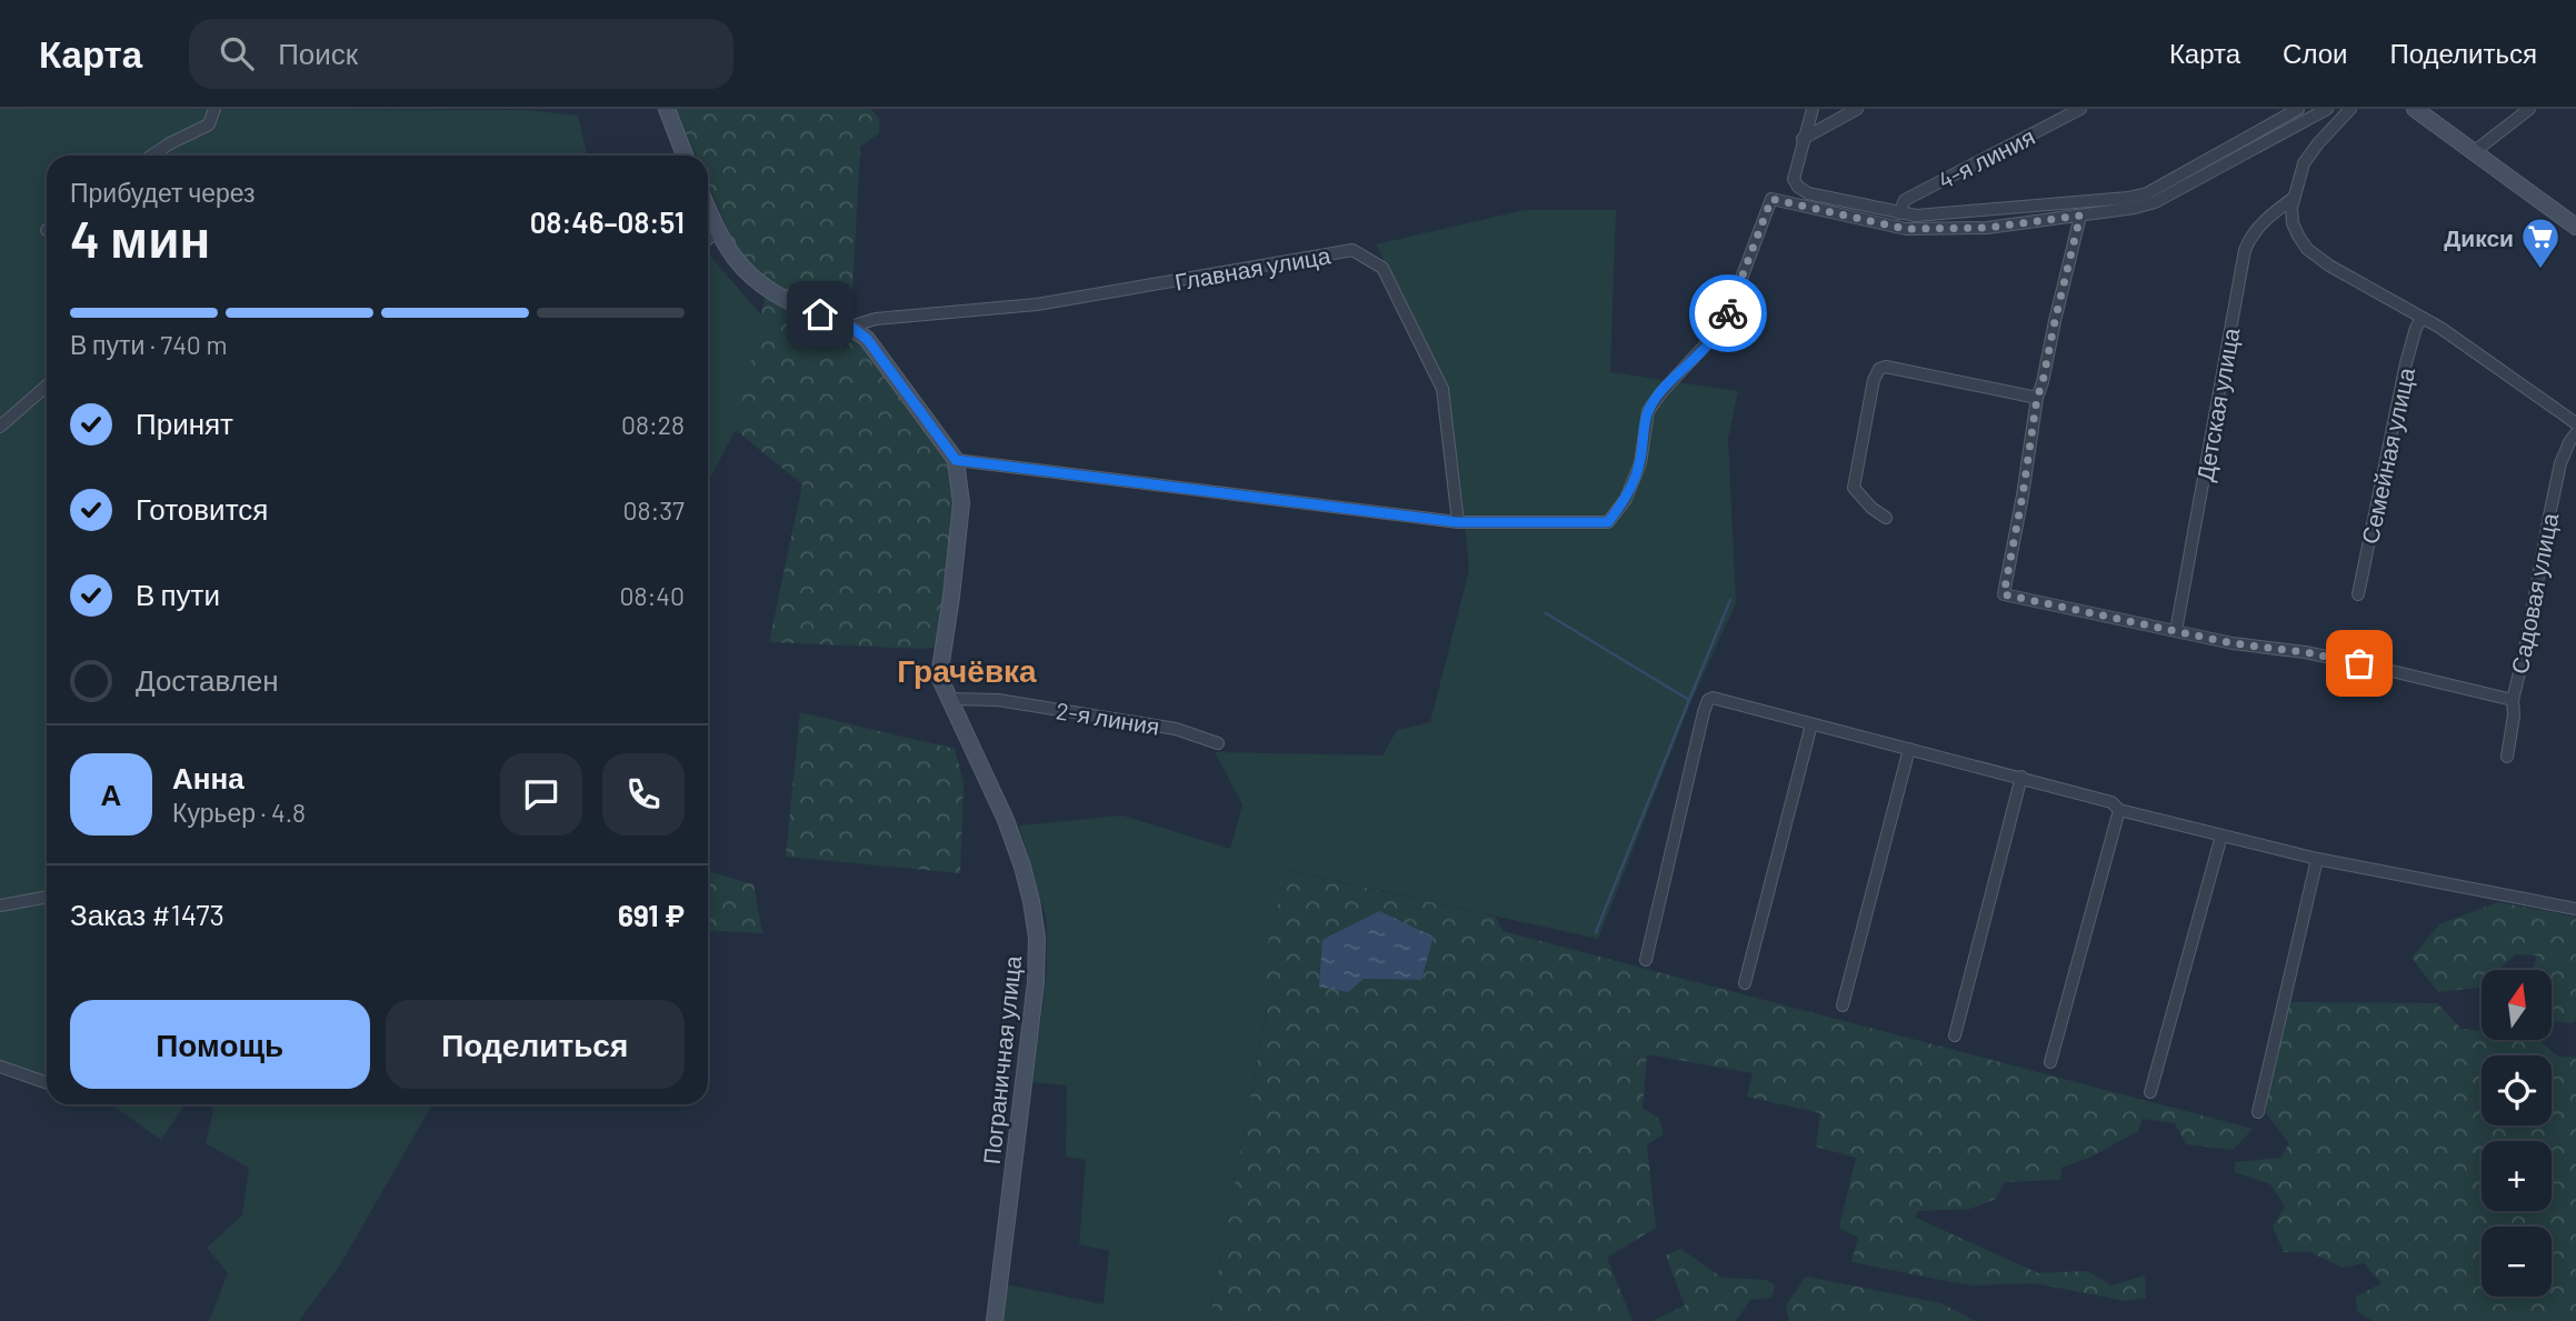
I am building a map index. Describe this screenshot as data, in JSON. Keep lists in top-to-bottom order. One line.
{"streets":{"street":["4-я линия","Главная улица","Детская улица","Семейная улица","Садовая улица","2-я линия","Пограничная улица"]},"crossings":[["Главная улица","Пограничная улица"],["Детская улица","Садовая улица"],["2-я линия","Пограничная улица"]],"districts":["Грачёвка"],"places":{"supermarket":["Дикси"]},"north":"top","page":{"header":"Карта","search":"Поиск","nav":["Карта","Слои","Поделиться"],"heading":["4 мин","Прибудет через","08:46–08:51"],"panel":["Анна","Курьер · 4.8","Заказ #1473","691 ₽"],"bar":"В пути · 740 m","list":[["Принят","08:28"],["Готовится","08:37"],["В пути","08:40"],"Доставлен"],"round":"А","map_buttons":["+","−"],"buttons":["Помощь","Поделиться"]}}
